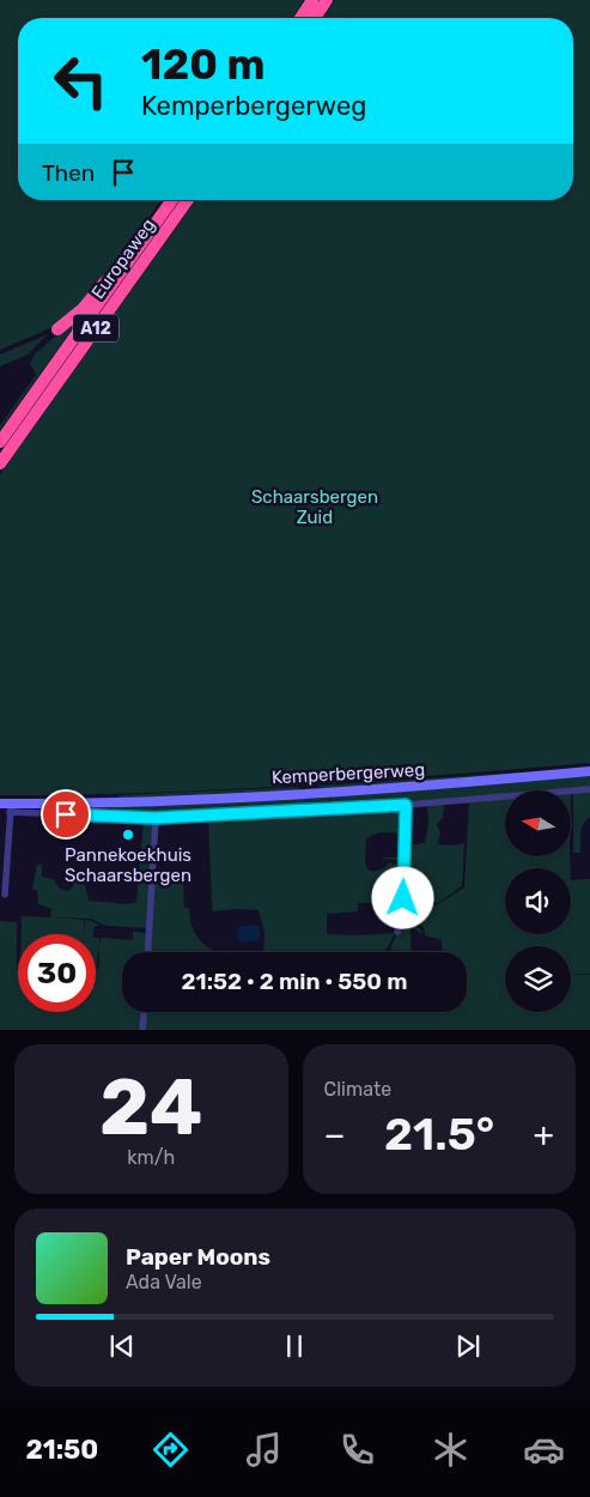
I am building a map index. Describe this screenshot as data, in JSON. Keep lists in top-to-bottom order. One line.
{"streets":{"highway":["Europaweg","A12"],"main road":["Kemperbergerweg"]},"parks":["Schaarsbergen Zuid"],"places":["Pannekoekhuis Schaarsbergen"],"north":"left","page":{"turn":["120 m","Kemperbergerweg"],"then":"Then","limit":"30","trip":"21:52 · 2 min · 550 m","tile":[["24","km/h"],"Climate"],"heat":["−","21.5°","+"],"song":["Paper Moons","Ada Vale"],"tabs":"21:50"}}
